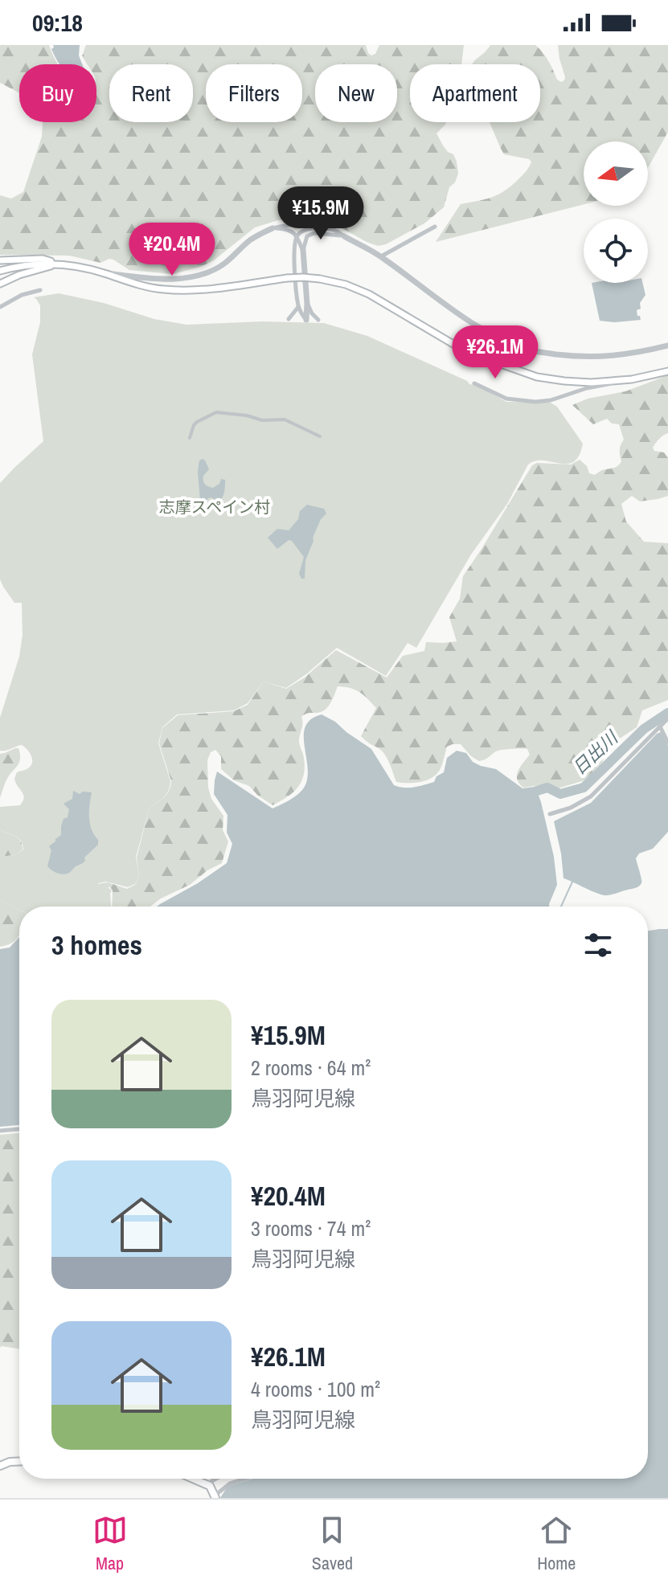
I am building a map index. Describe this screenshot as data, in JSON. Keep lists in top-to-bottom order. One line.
{"water":["日出川"],"parks":["志摩スペイン村"],"north":"left","page":{"status":"09:18","chip":["Buy","Rent","Filters","New","Apartment"],"price":["¥15.9M","¥20.4M","¥26.1M"],"heading":"3 homes","list":[{"name":"¥15.9M","note":"2 rooms · 64 m² · 鳥羽阿児線"},{"name":"¥20.4M","note":"3 rooms · 74 m² · 鳥羽阿児線"},{"name":"¥26.1M","note":"4 rooms · 100 m² · 鳥羽阿児線"}],"tabs":["Map","Saved","Home"]}}
